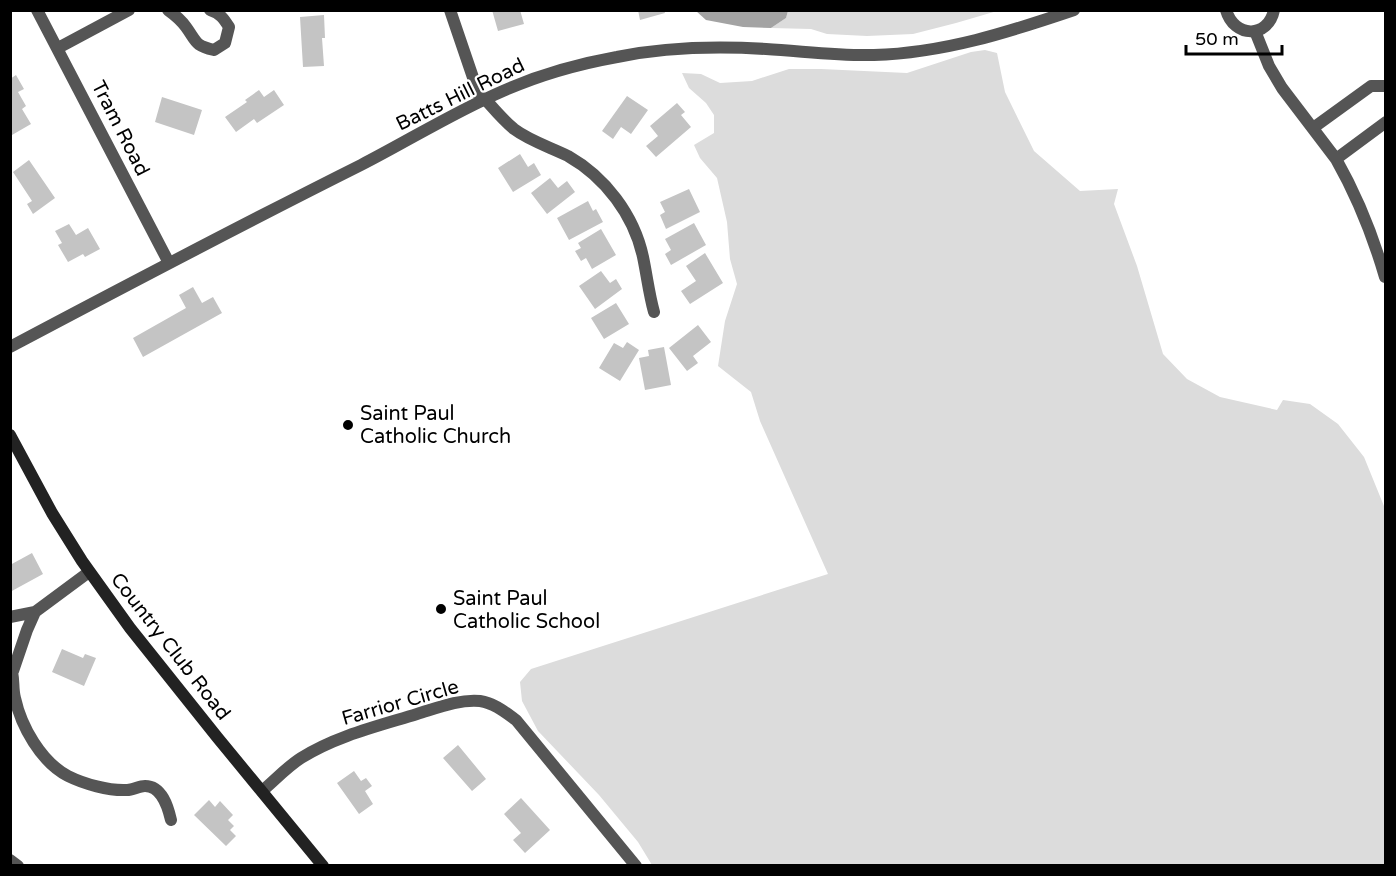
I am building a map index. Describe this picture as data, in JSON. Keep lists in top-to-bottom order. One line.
{"streets":{"street":["Batts Hill Road","Tram Road","Country Club Road","Farrior Circle"]},"crossings":[["Batts Hill Road","Tram Road"],["Country Club Road","Farrior Circle"]],"places":["Saint Paul Catholic Church","Saint Paul Catholic School"],"scale_bar":"50 m"}
